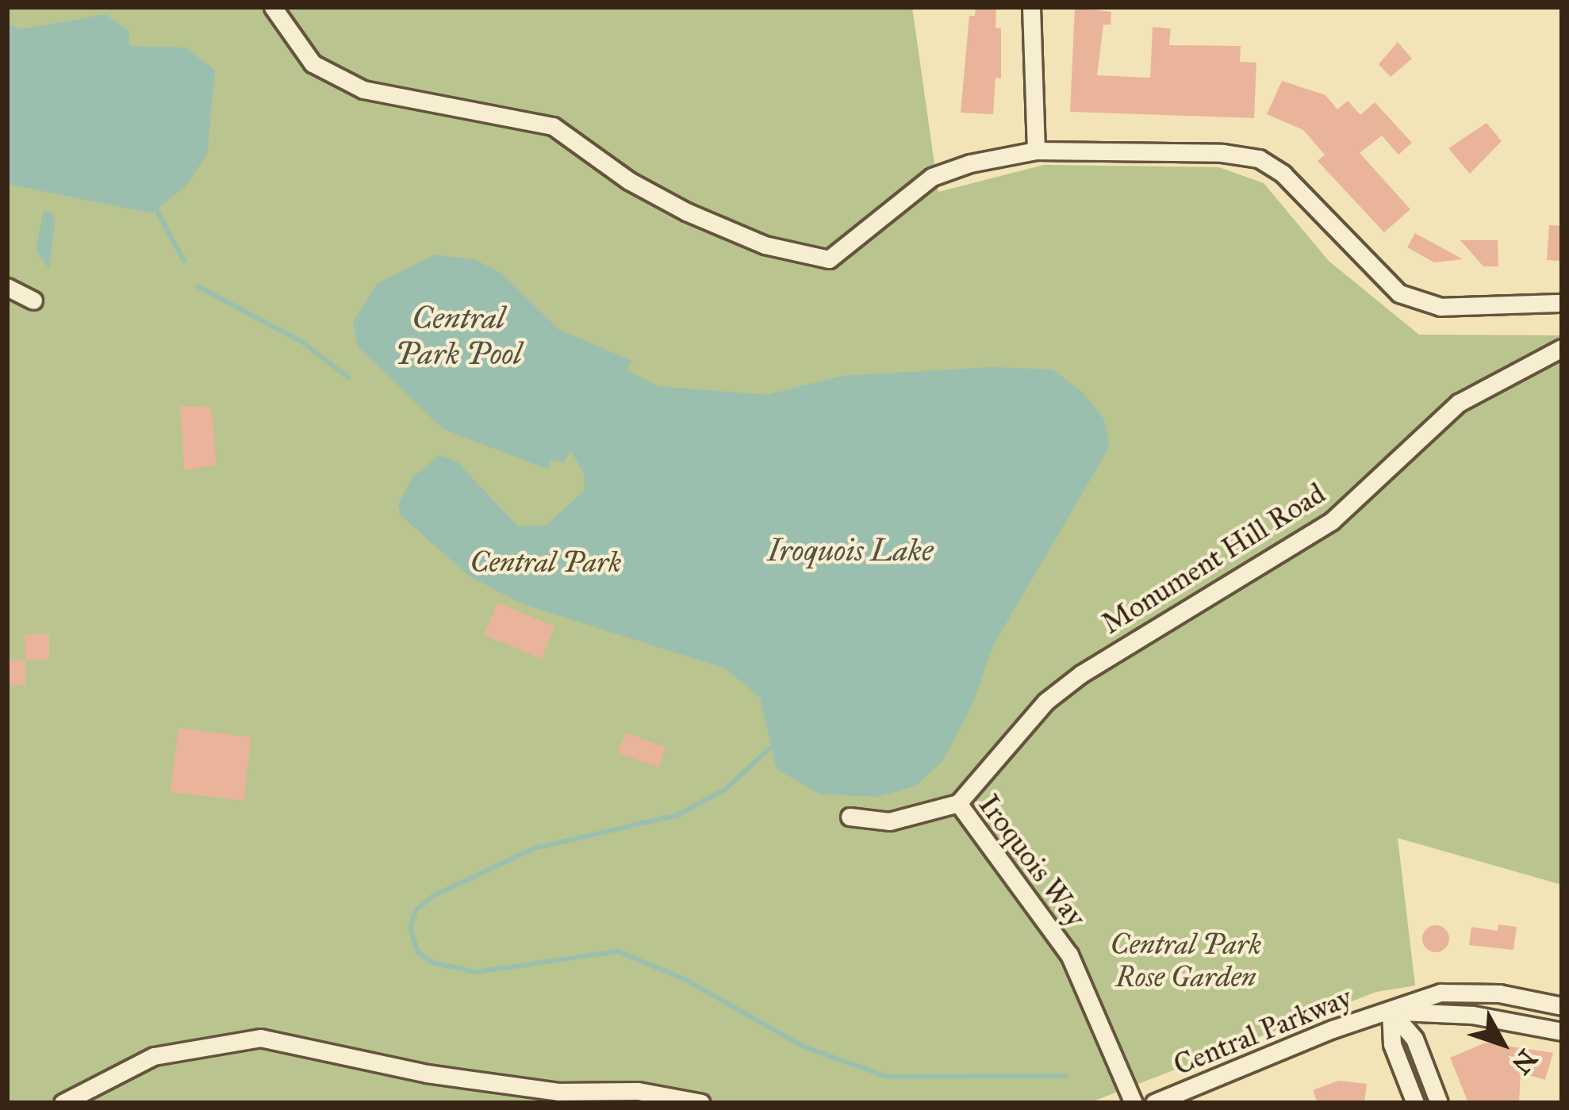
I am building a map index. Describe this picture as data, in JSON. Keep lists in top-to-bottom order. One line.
{"streets":{"street":["Monument Hill Road","Iroquois Way","Central Parkway"]},"crossings":[["Monument Hill Road","Iroquois Way"]],"water":["Central Park Pool","Iroquois Lake"],"parks":["Central Park","Central Park Rose Garden"],"north":"bottom right"}
